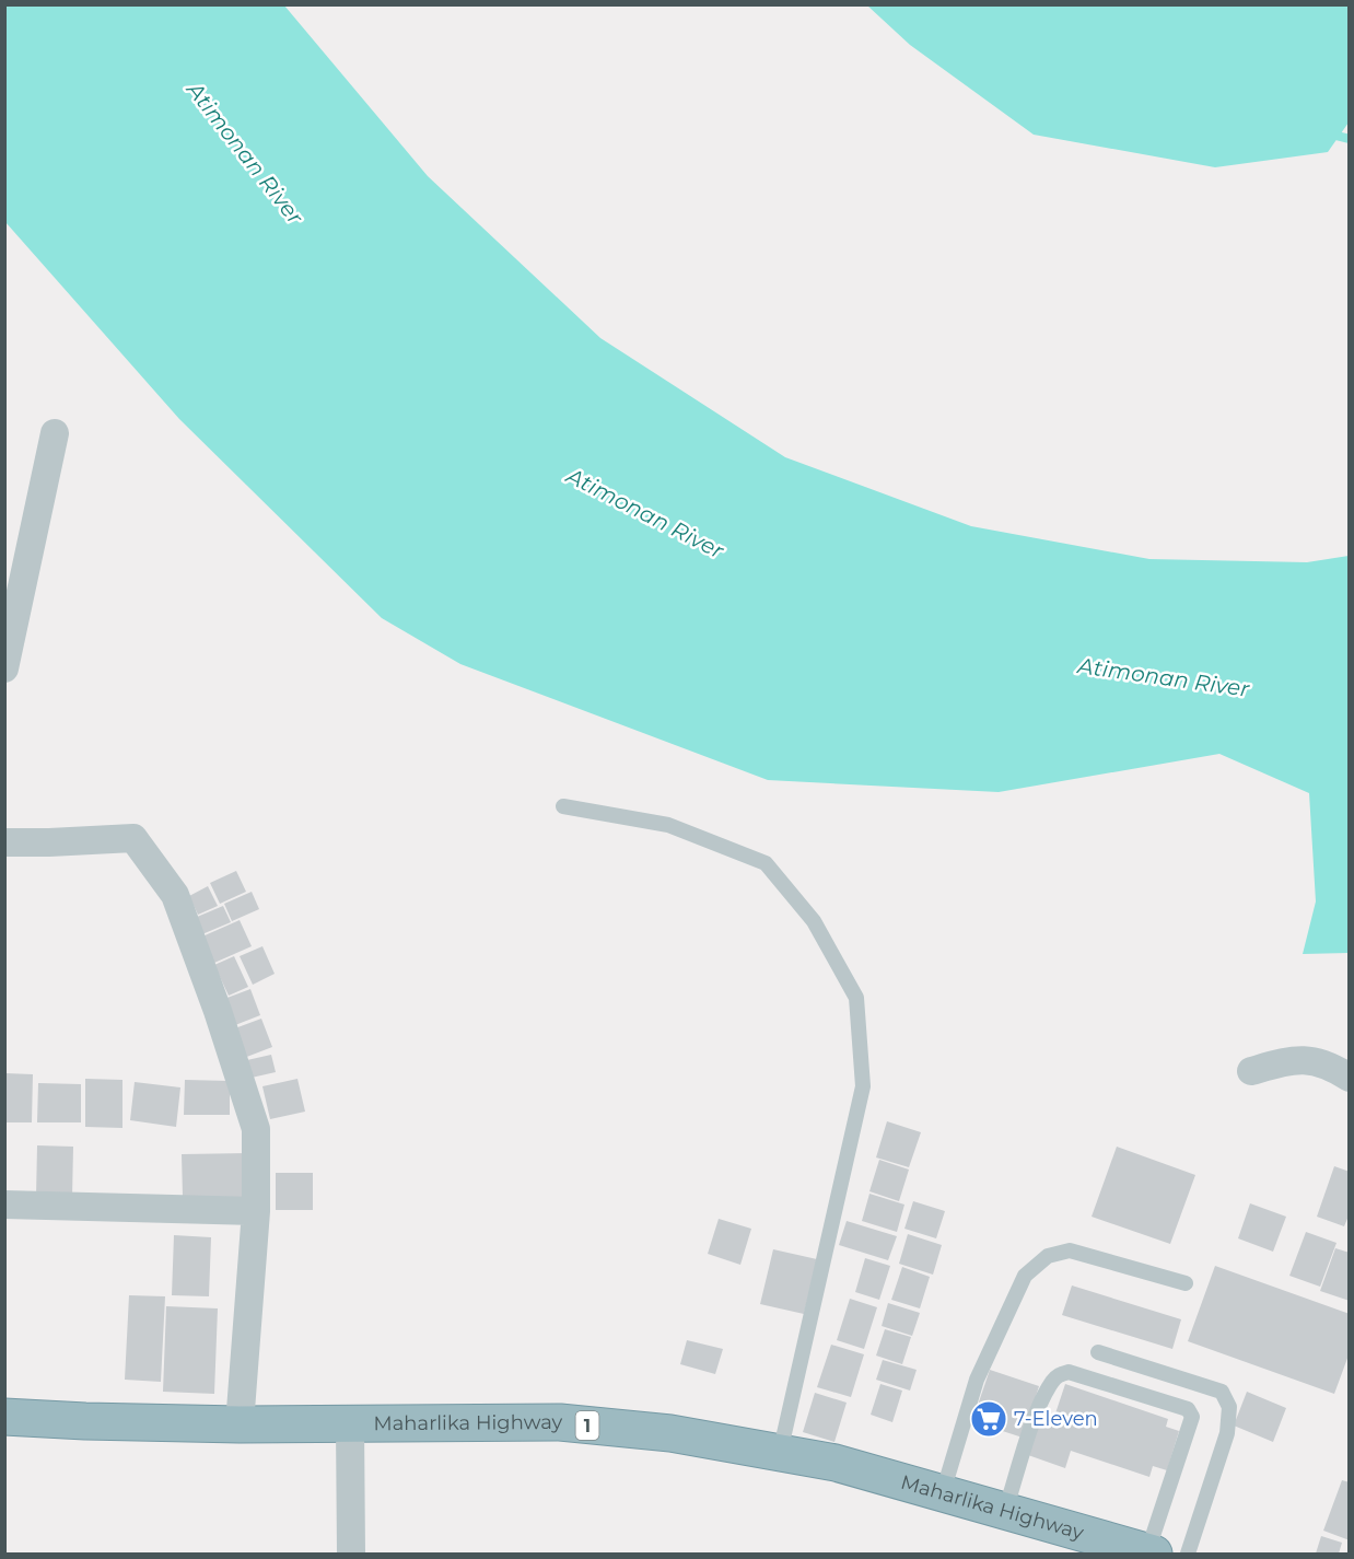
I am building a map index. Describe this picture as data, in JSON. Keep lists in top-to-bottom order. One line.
{"streets":{"highway":["Maharlika Highway","1"]},"water":["Atimonan River"],"places":{"supermarket":["7-Eleven"]}}
